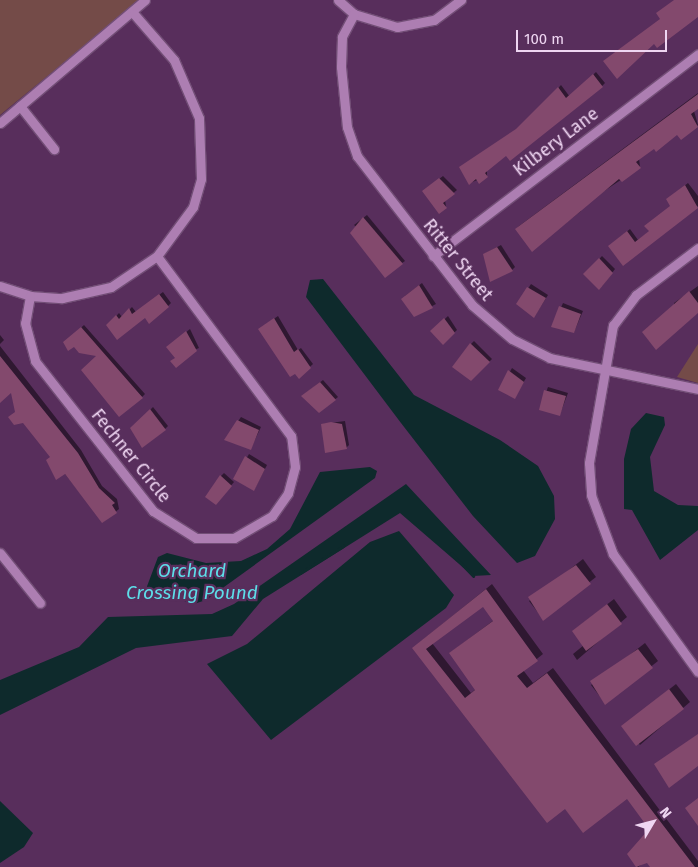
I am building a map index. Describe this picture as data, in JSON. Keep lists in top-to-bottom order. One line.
{"streets":{"street":["Kilbery Lane","Ritter Street","Fechner Circle"]},"crossings":[["Kilbery Lane","Ritter Street"]],"water":["Orchard Crossing Pound"],"scale_bar":"100 m","north":"top right"}
